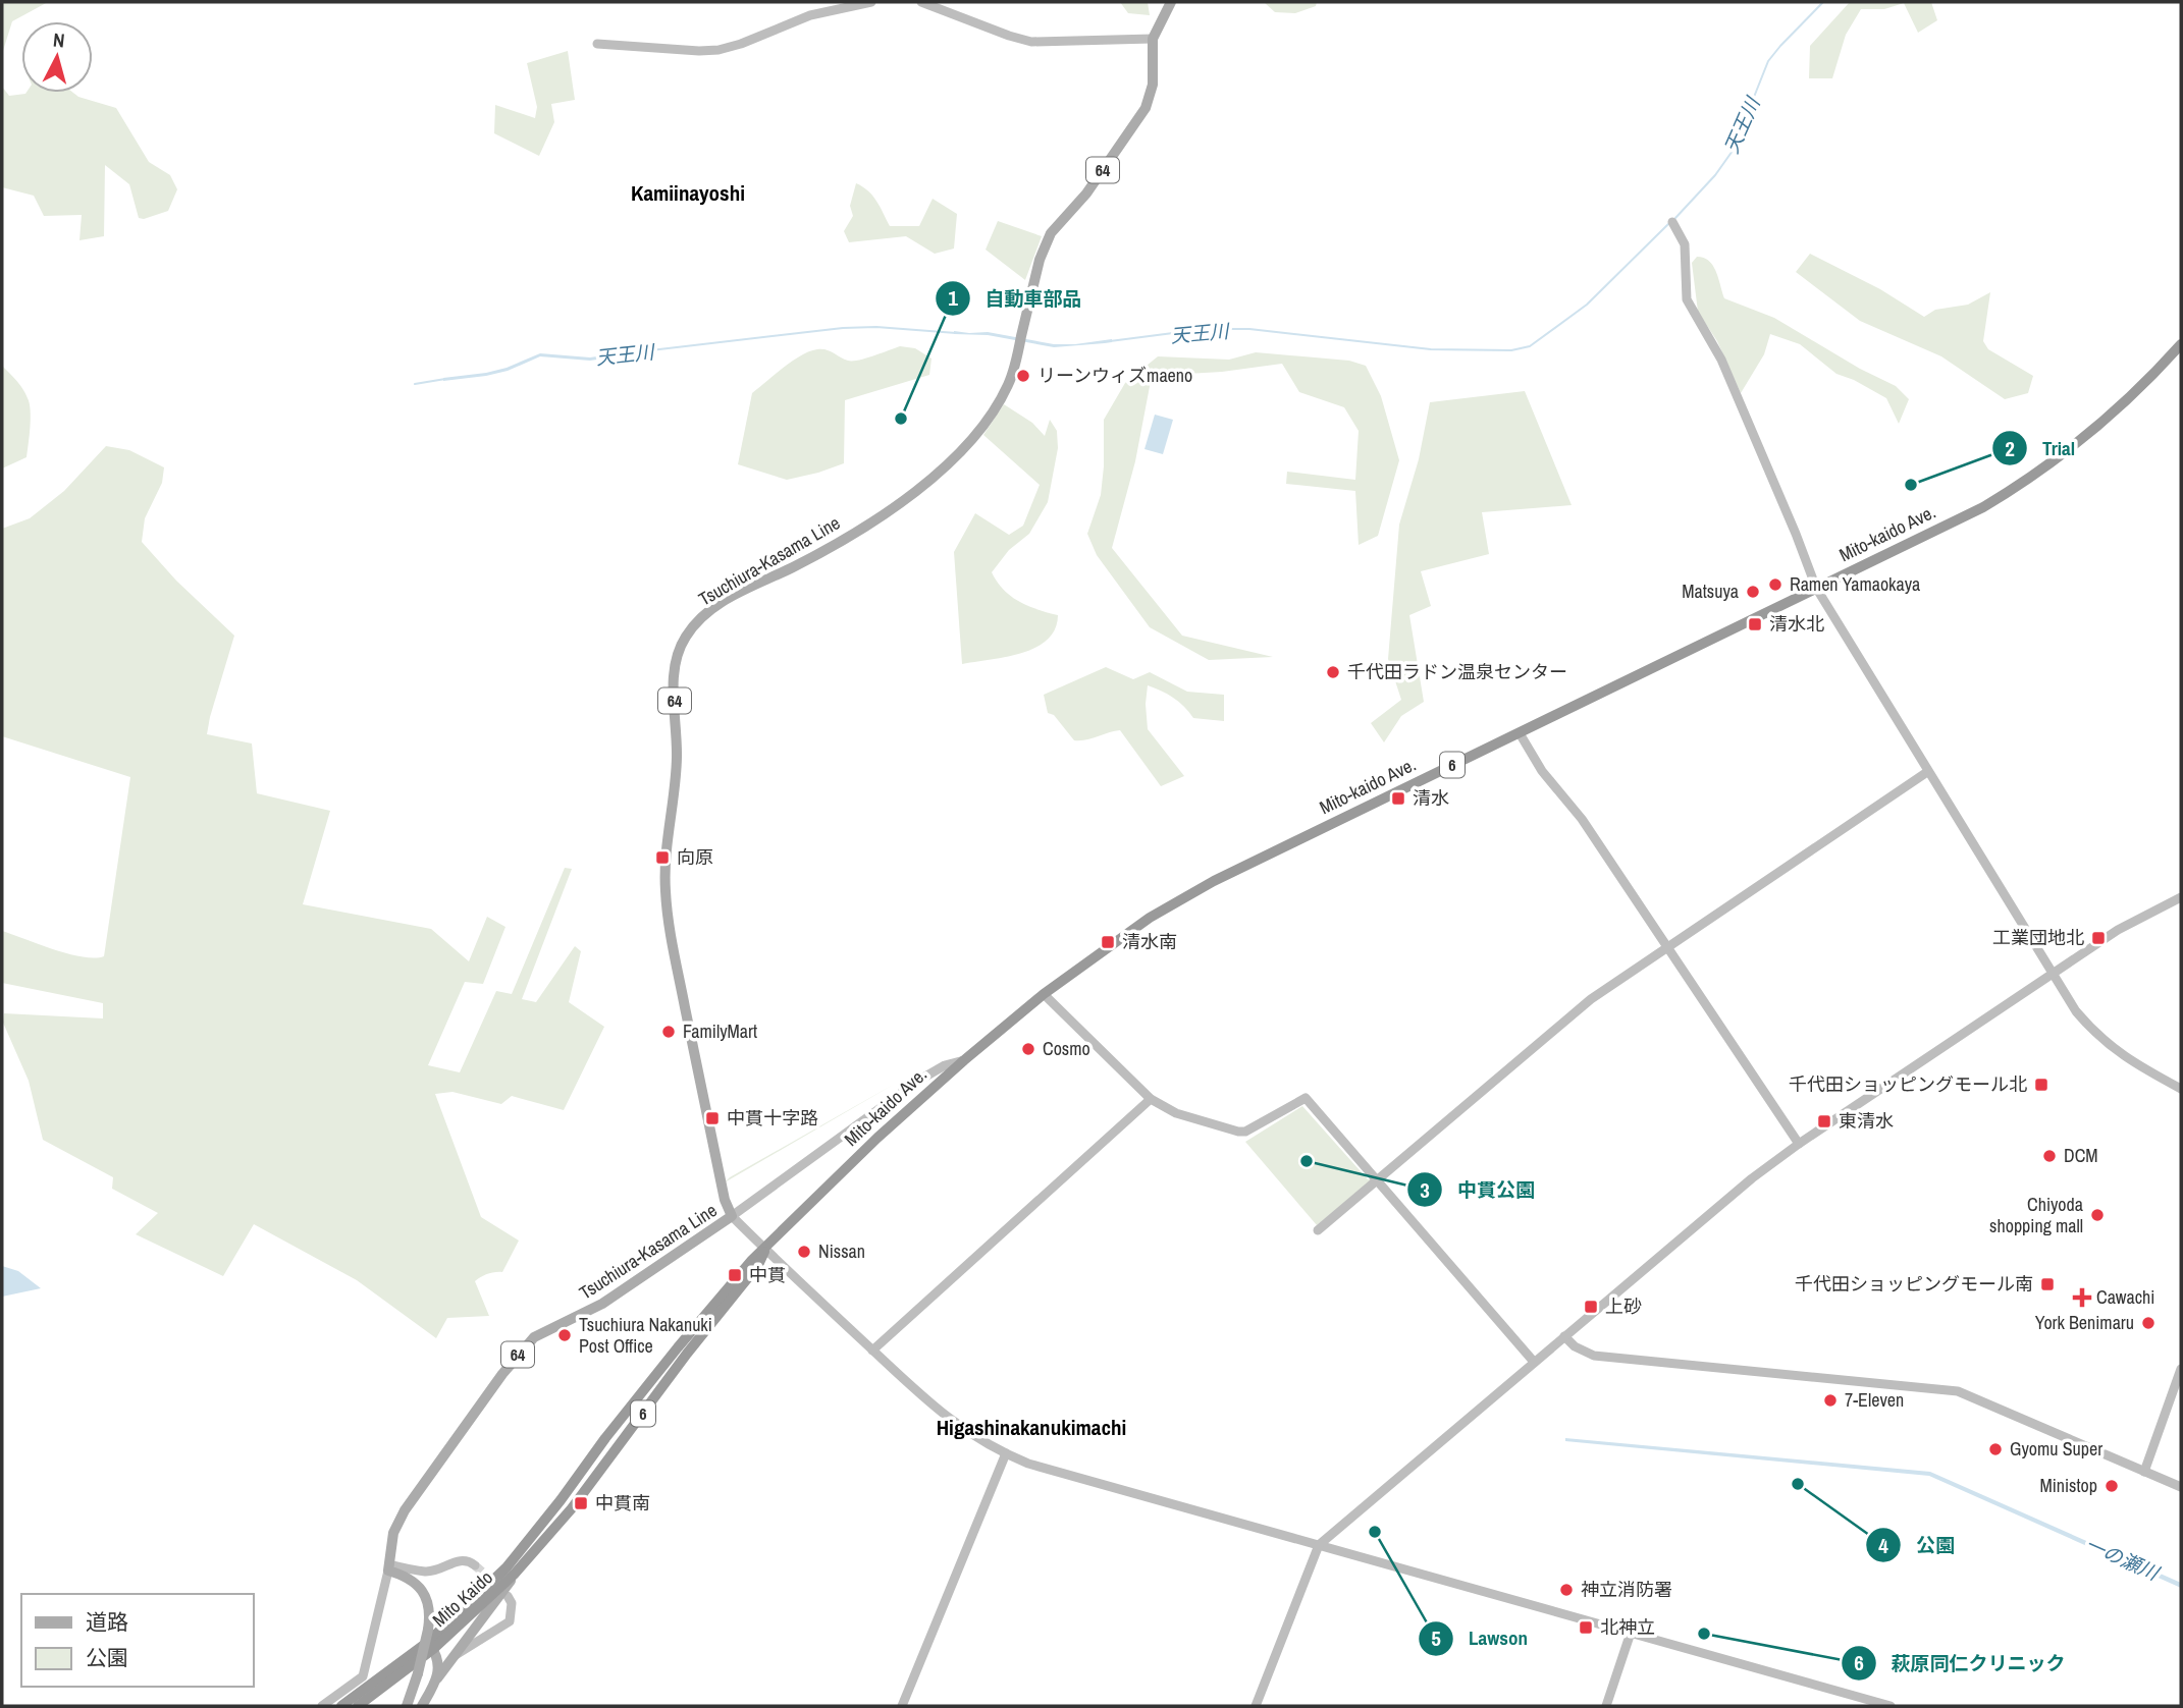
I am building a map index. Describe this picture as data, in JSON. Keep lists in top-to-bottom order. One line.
{"streets":{"highway":["Mito-kaido Ave.","6","Mito Kaido"],"main road":["64","Tsuchiura-Kasama Line"]},"crossings":[["Mito-kaido Ave.","6"],["Mito-kaido Ave.","Mito Kaido"],["6","Mito Kaido"]],"districts":["Kamiinayoshi","Higashinakanukimachi"],"water":["天王川","一の瀬川"],"places":{"other":["リーンウィズmaeno","自動車部品","Trial","Ramen Yamaokaya","Matsuya","千代田ラドン温泉センター","FamilyMart","Cosmo","DCM","中貫公園","Chiyoda shopping mall","Nissan","York Benimaru","Tsuchiura Nakanuki Post Office","7-Eleven","Gyomu Super","公園","Ministop","Lawson","神立消防署","萩原同仁クリニック"],"transit":["清水北","清水","向原","工業団地北","清水南","千代田ショッピングモール北","中貫十字路","東清水","中貫","千代田ショッピングモール南","上砂","中貫南","北神立"],"health":["Cawachi"]},"legend":["道路","公園"],"north":"top"}
